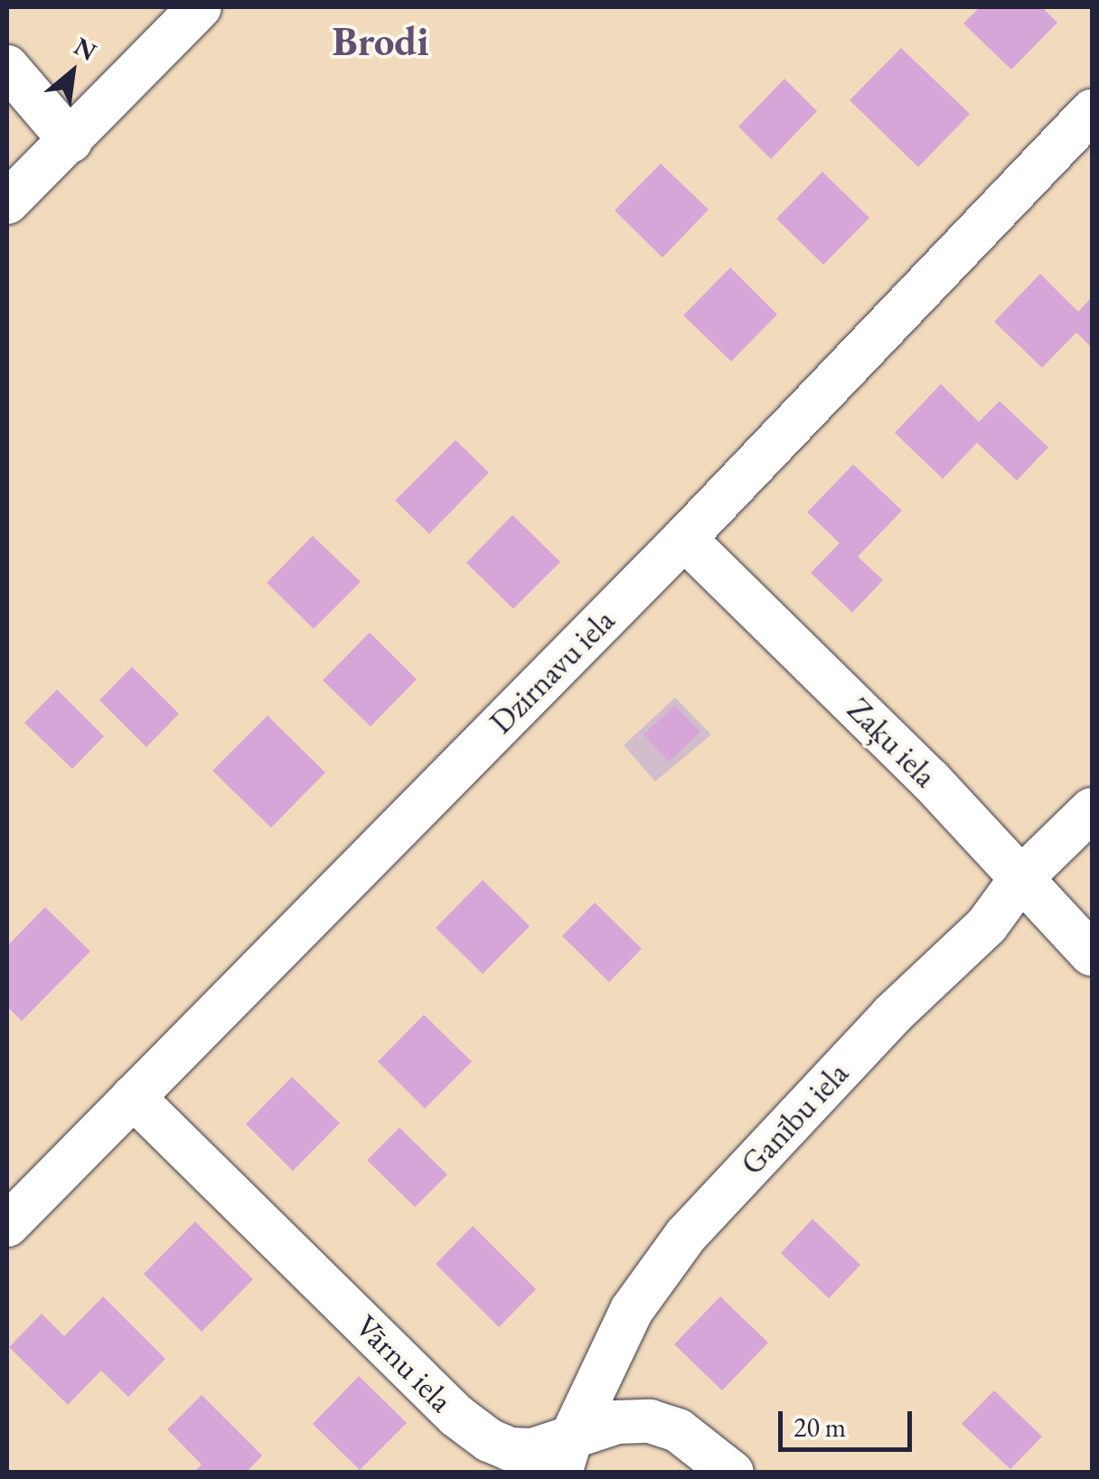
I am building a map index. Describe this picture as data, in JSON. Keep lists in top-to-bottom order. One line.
{"streets":{"street":["Dzirnavu iela","Zaķu iela","Ganību iela","Vārnu iela"]},"crossings":[["Dzirnavu iela","Zaķu iela"],["Dzirnavu iela","Vārnu iela"],["Zaķu iela","Ganību iela"],["Ganību iela","Vārnu iela"]],"districts":["Brodi"],"scale_bar":"20 m","north":"top right"}
